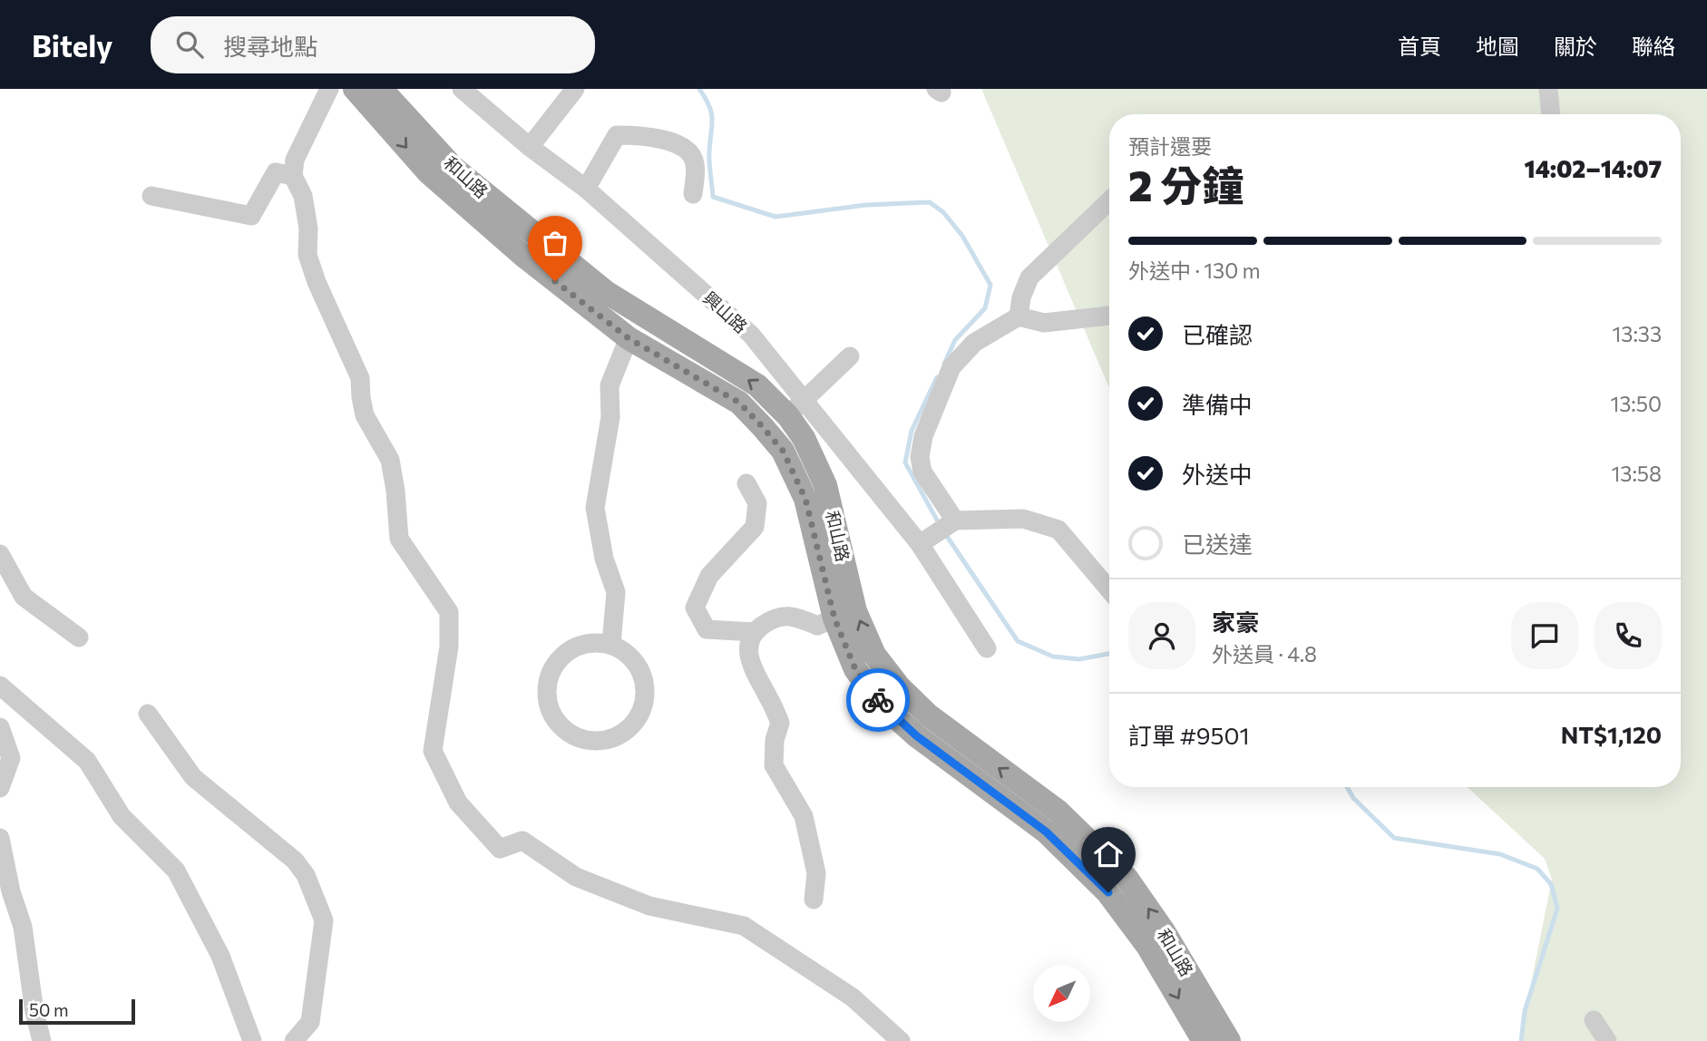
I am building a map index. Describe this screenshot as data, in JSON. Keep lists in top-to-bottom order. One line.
{"streets":{"main road":["和山路"],"street":["興山路"]},"crossings":[["和山路","興山路"]],"scale_bar":"50 m","north":"bottom left","page":{"header":"Bitely","search":"搜尋地點","nav":["首頁","地圖","關於","聯絡"],"heading":["2 分鐘","預計還要","14:02–14:07"],"panel":["家豪","外送員 · 4.8","訂單 #9501","NT$1,120"],"bar":"外送中 · 130 m","list":[["已確認","13:33"],["準備中","13:50"],["外送中","13:58"],"已送達"],"scale":"50 m"}}
